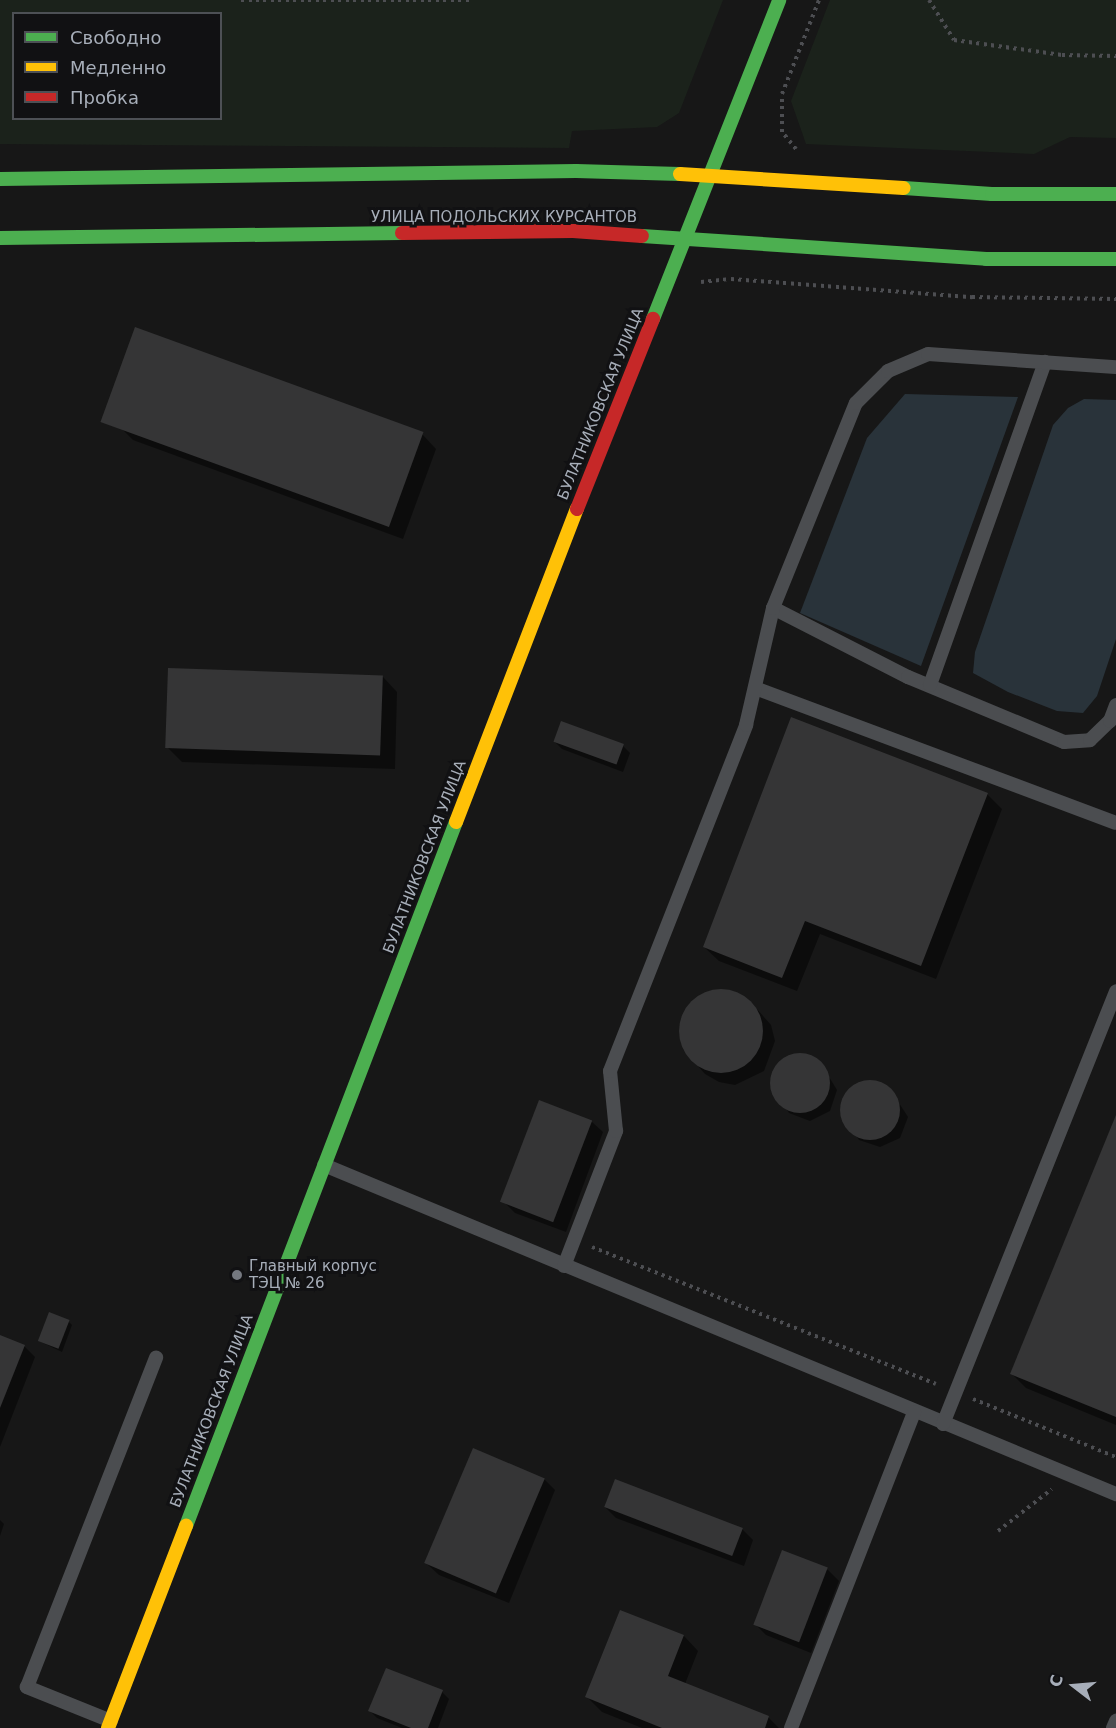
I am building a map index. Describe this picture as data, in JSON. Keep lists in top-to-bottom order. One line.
{"streets":{"main road":["УЛИЦА ПОДОЛЬСКИХ КУРСАНТОВ","БУЛАТНИКОВСКАЯ УЛИЦА"]},"crossings":[["УЛИЦА ПОДОЛЬСКИХ КУРСАНТОВ","БУЛАТНИКОВСКАЯ УЛИЦА"]],"places":["Главный корпус ТЭЦ № 26"],"legend":["Свободно","Медленно","Пробка"],"north":"left"}
